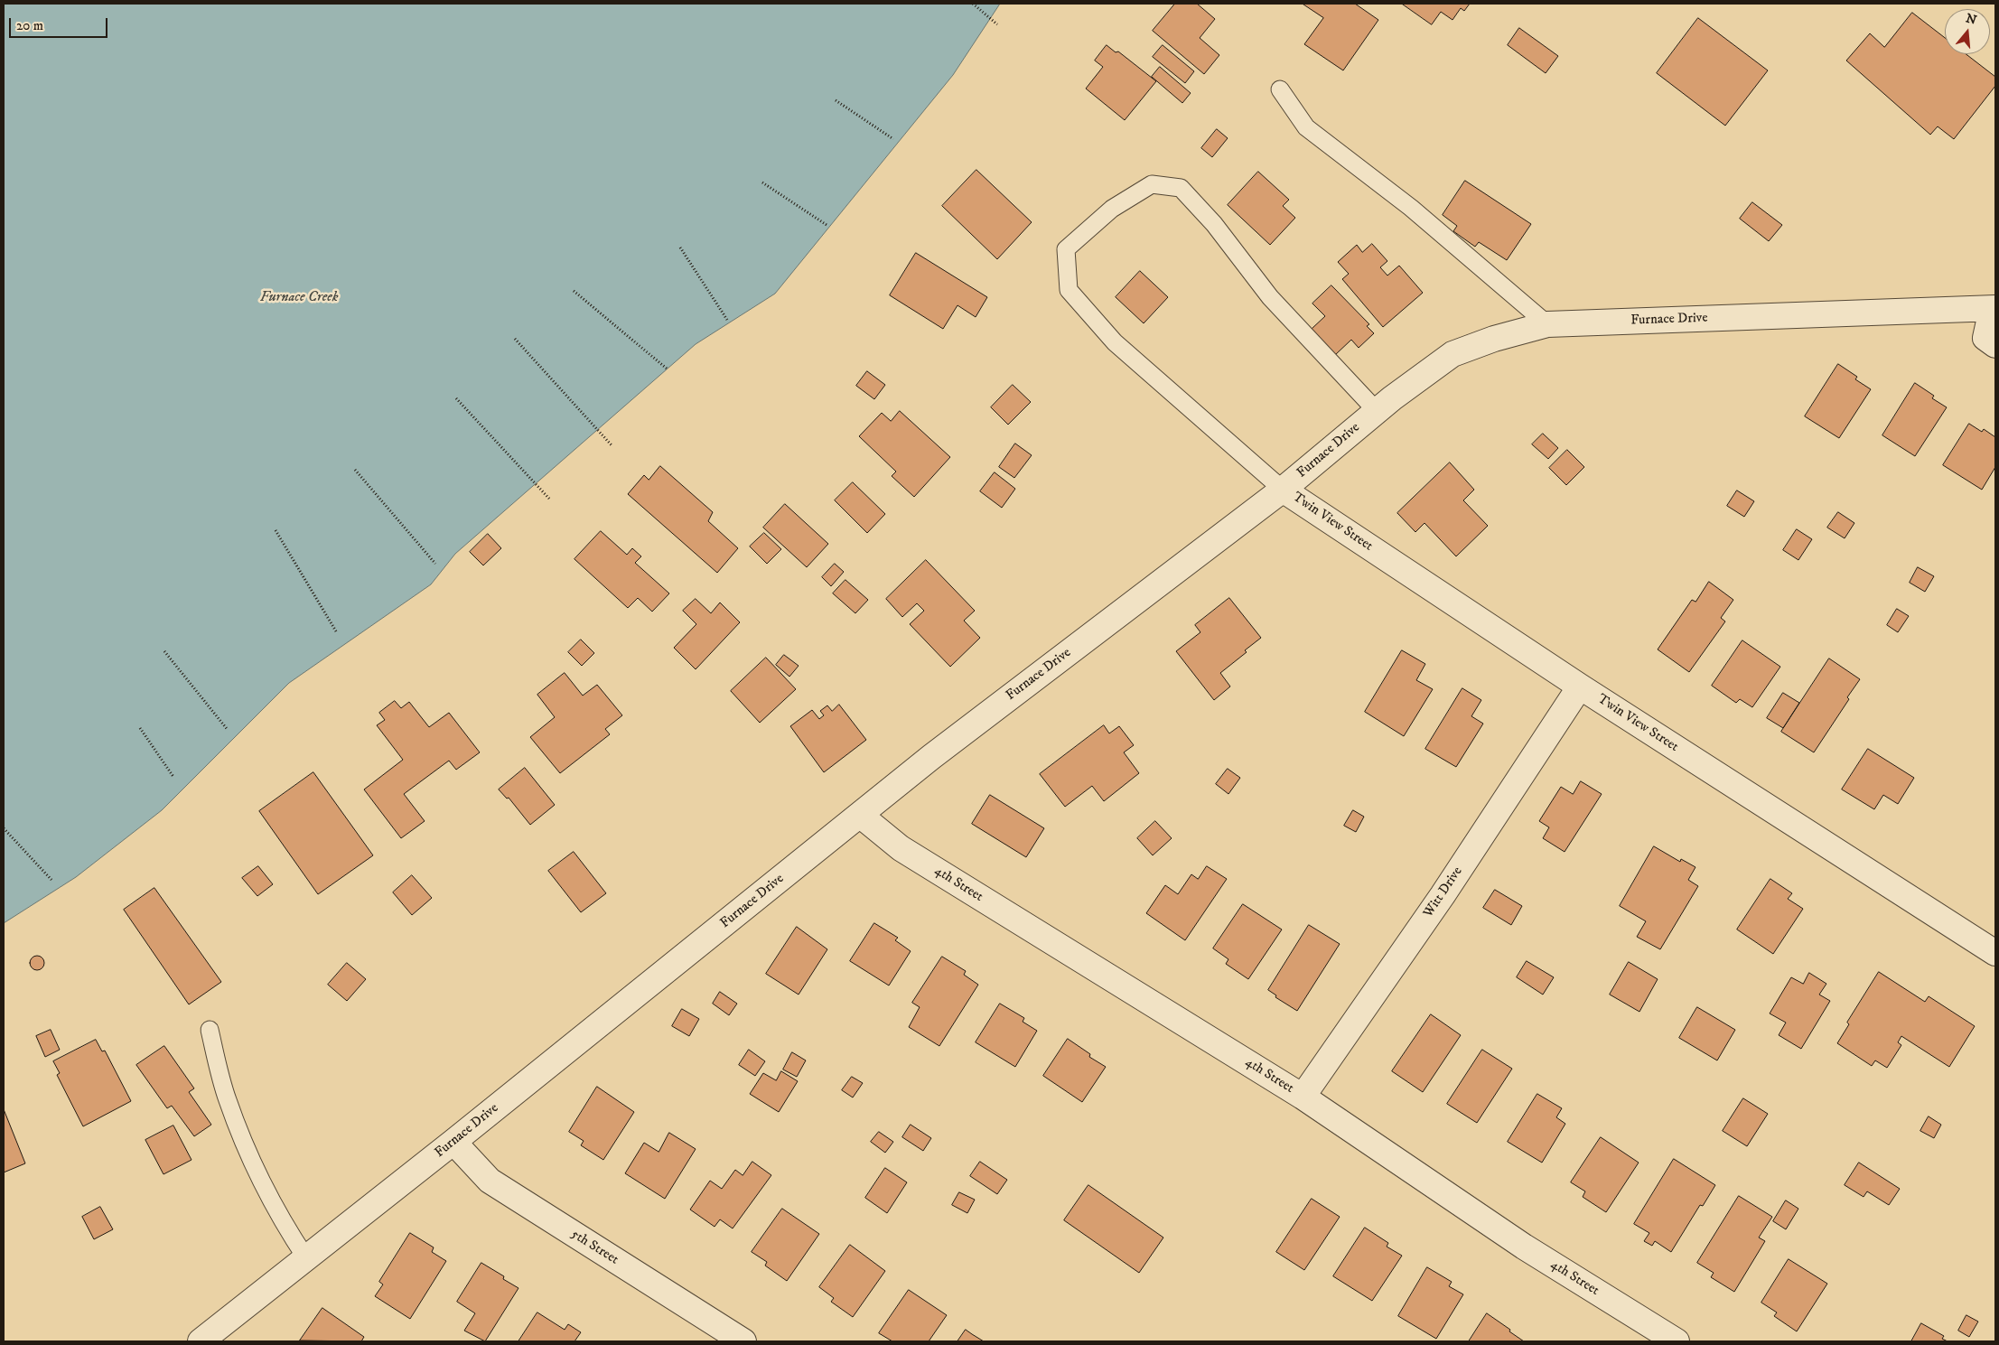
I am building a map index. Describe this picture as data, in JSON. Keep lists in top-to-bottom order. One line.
{"streets":{"street":["Furnace Drive","Twin View Street","4th Street","Witt Drive","5th Street"]},"crossings":[["Furnace Drive","Twin View Street"],["Furnace Drive","4th Street"],["Furnace Drive","5th Street"],["Twin View Street","Witt Drive"],["4th Street","Witt Drive"]],"water":["Furnace Creek"],"scale_bar":"20 m","north":"top"}
